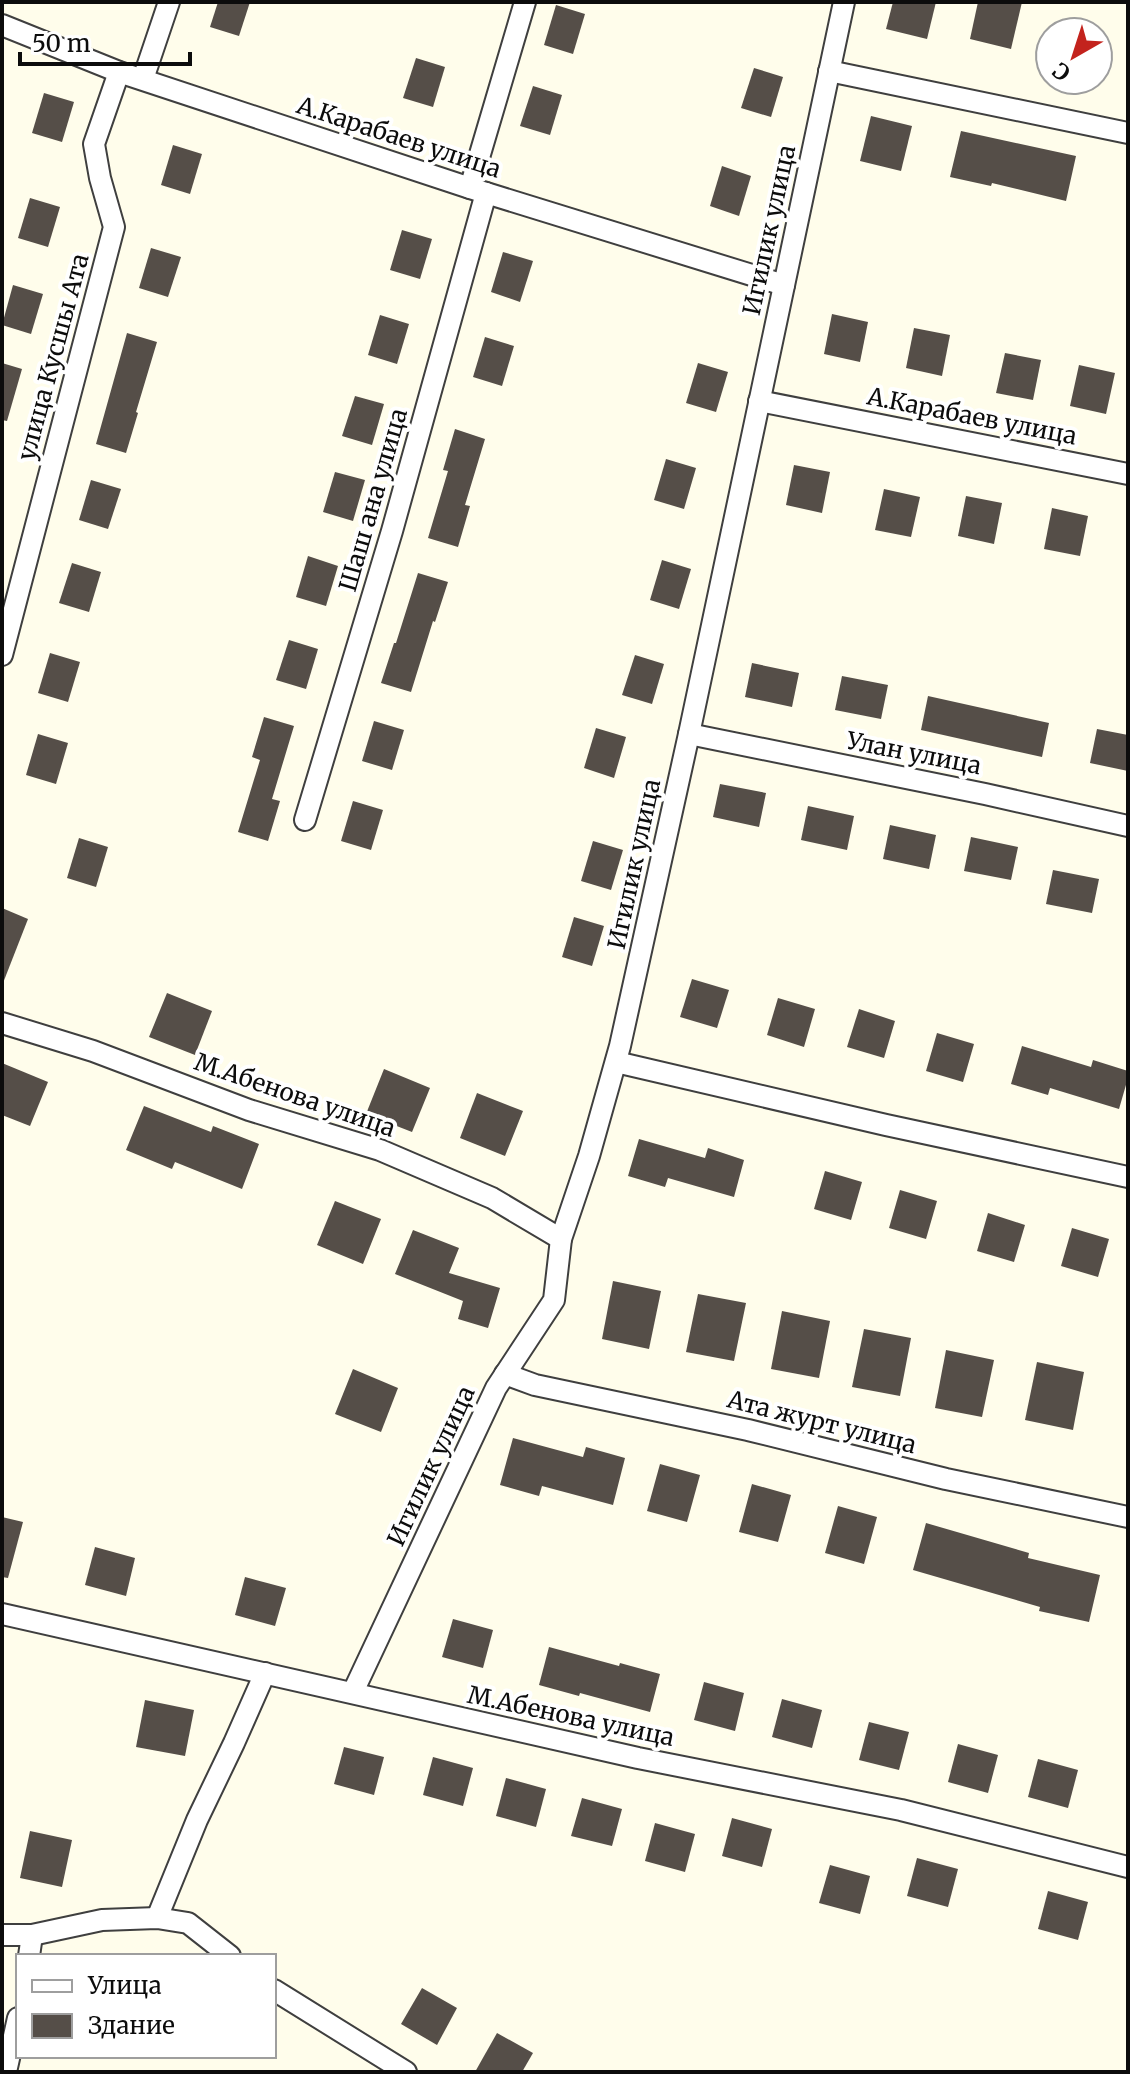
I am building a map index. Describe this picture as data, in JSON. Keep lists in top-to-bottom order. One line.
{"streets":{"street":["А.Карабаев улица","Игилик улица","улица Кусшы Ата","Шаш ана улица","Улан улица","М.Абенова улица","Ата журт улица"]},"crossings":[["А.Карабаев улица","Игилик улица"],["А.Карабаев улица","улица Кусшы Ата"],["А.Карабаев улица","Шаш ана улица"],["Игилик улица","Улан улица"],["Игилик улица","М.Абенова улица"],["Игилик улица","Ата журт улица"]],"legend":["Улица","Здание"],"scale_bar":"50 m","north":"bottom left"}
